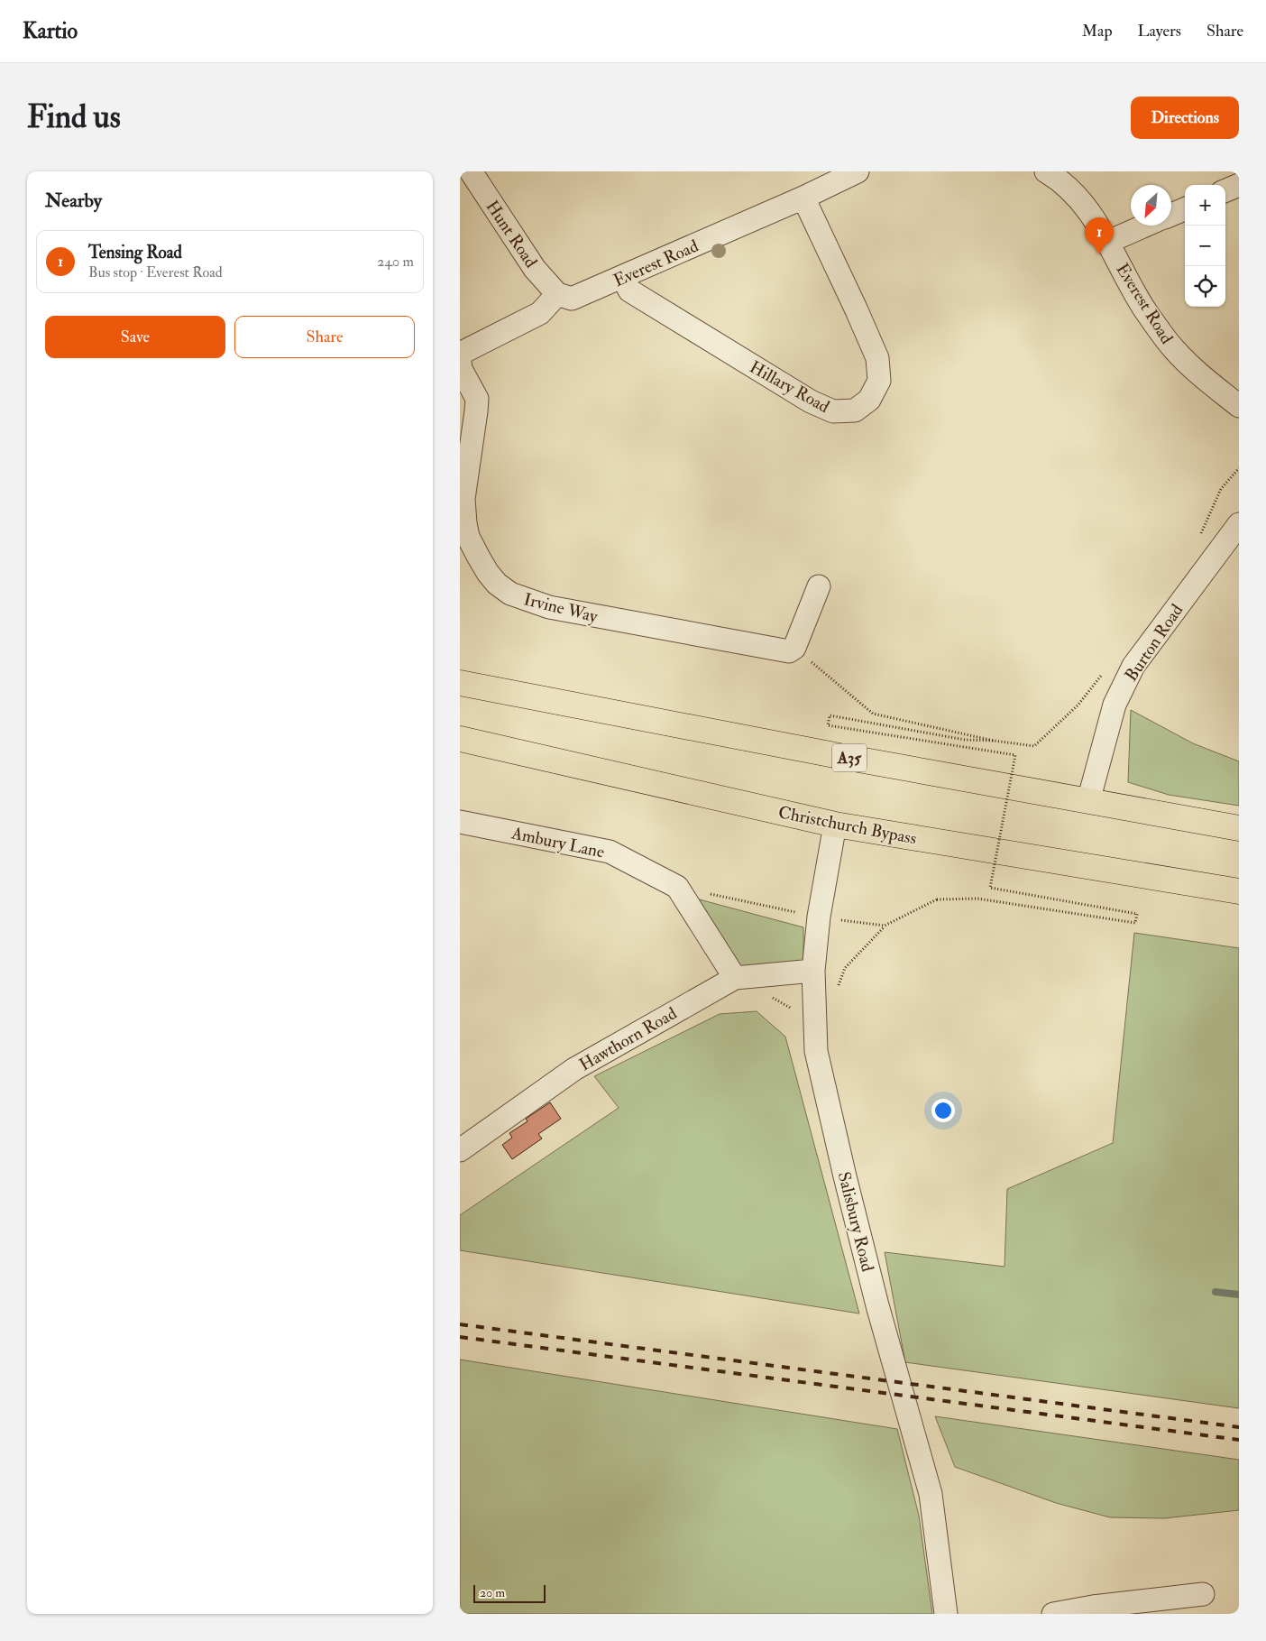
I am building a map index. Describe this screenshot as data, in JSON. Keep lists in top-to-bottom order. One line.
{"streets":{"main road":["A35","Christchurch Bypass"],"street":["Hunt Road","Everest Road","Hillary Road","Irvine Way","Burton Road","Ambury Lane","Hawthorn Road","Salisbury Road"]},"crossings":[["Hunt Road","Everest Road"],["Everest Road","Hillary Road"],["Burton Road","A35"],["Christchurch Bypass","Salisbury Road"],["Ambury Lane","Hawthorn Road"],["Hawthorn Road","Salisbury Road"]],"scale_bar":"20 m","north":"bottom left","page":{"header":"Kartio","nav":["Map","Layers","Share"],"buttons":["Directions",["Save","Share"]],"title":"Find us","heading":"Nearby","map_buttons":["+","−"],"pins":"1","list":[{"mark":"1","name":"Tensing Road","note":"Bus stop · Everest Road","value":"240 m"}],"scale":"20 m"}}
